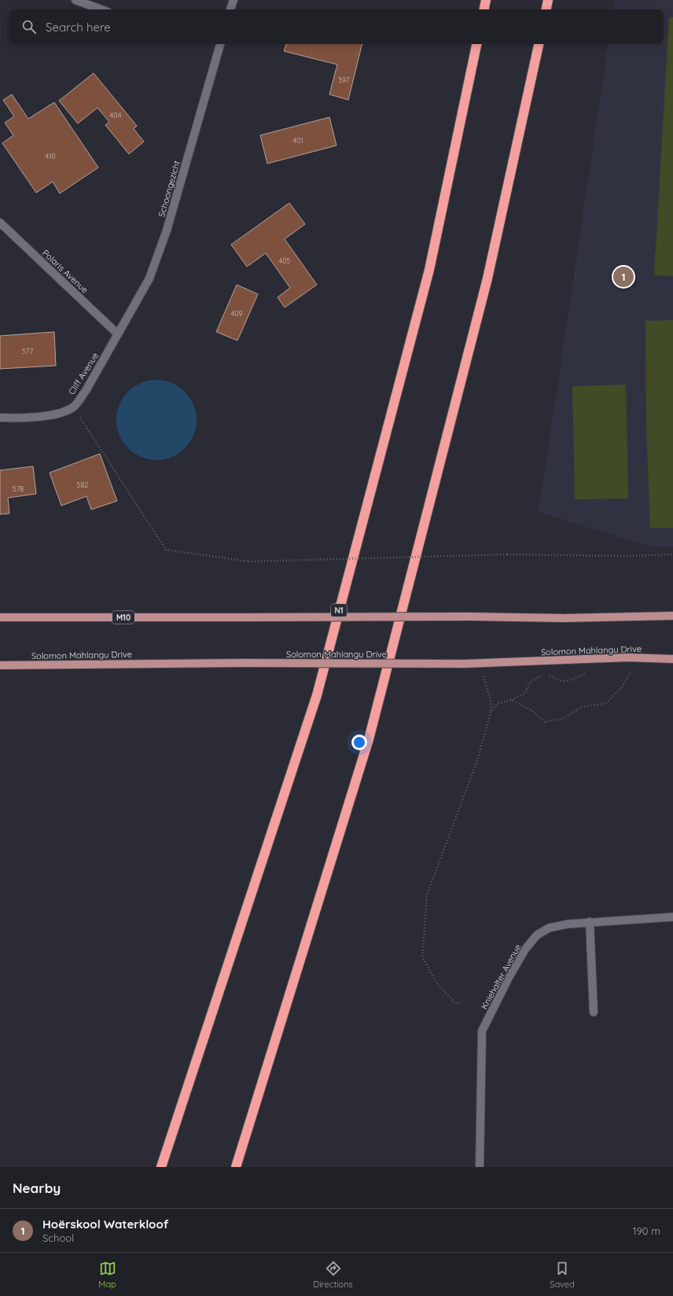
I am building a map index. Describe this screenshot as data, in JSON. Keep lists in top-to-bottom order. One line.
{"streets":{"highway":["N1"],"main road":["M10","Solomon Mahlangu Drive"],"street":["Schoongezicht","Polaris Avenue","Cliff Avenue","Kniehalter Avenue"]},"crossings":[["Schoongezicht","Polaris Avenue"],["Schoongezicht","Cliff Avenue"],["Polaris Avenue","Cliff Avenue"]],"house_numbers":["397","404","401","410","405","409","577","582","578"],"page":{"search":"Search here","pins":"1","heading":"Nearby","list":[{"mark":"1","name":"Hoërskool Waterkloof","note":"School","value":"190 m"}],"nav":["Map","Directions","Saved"]}}
